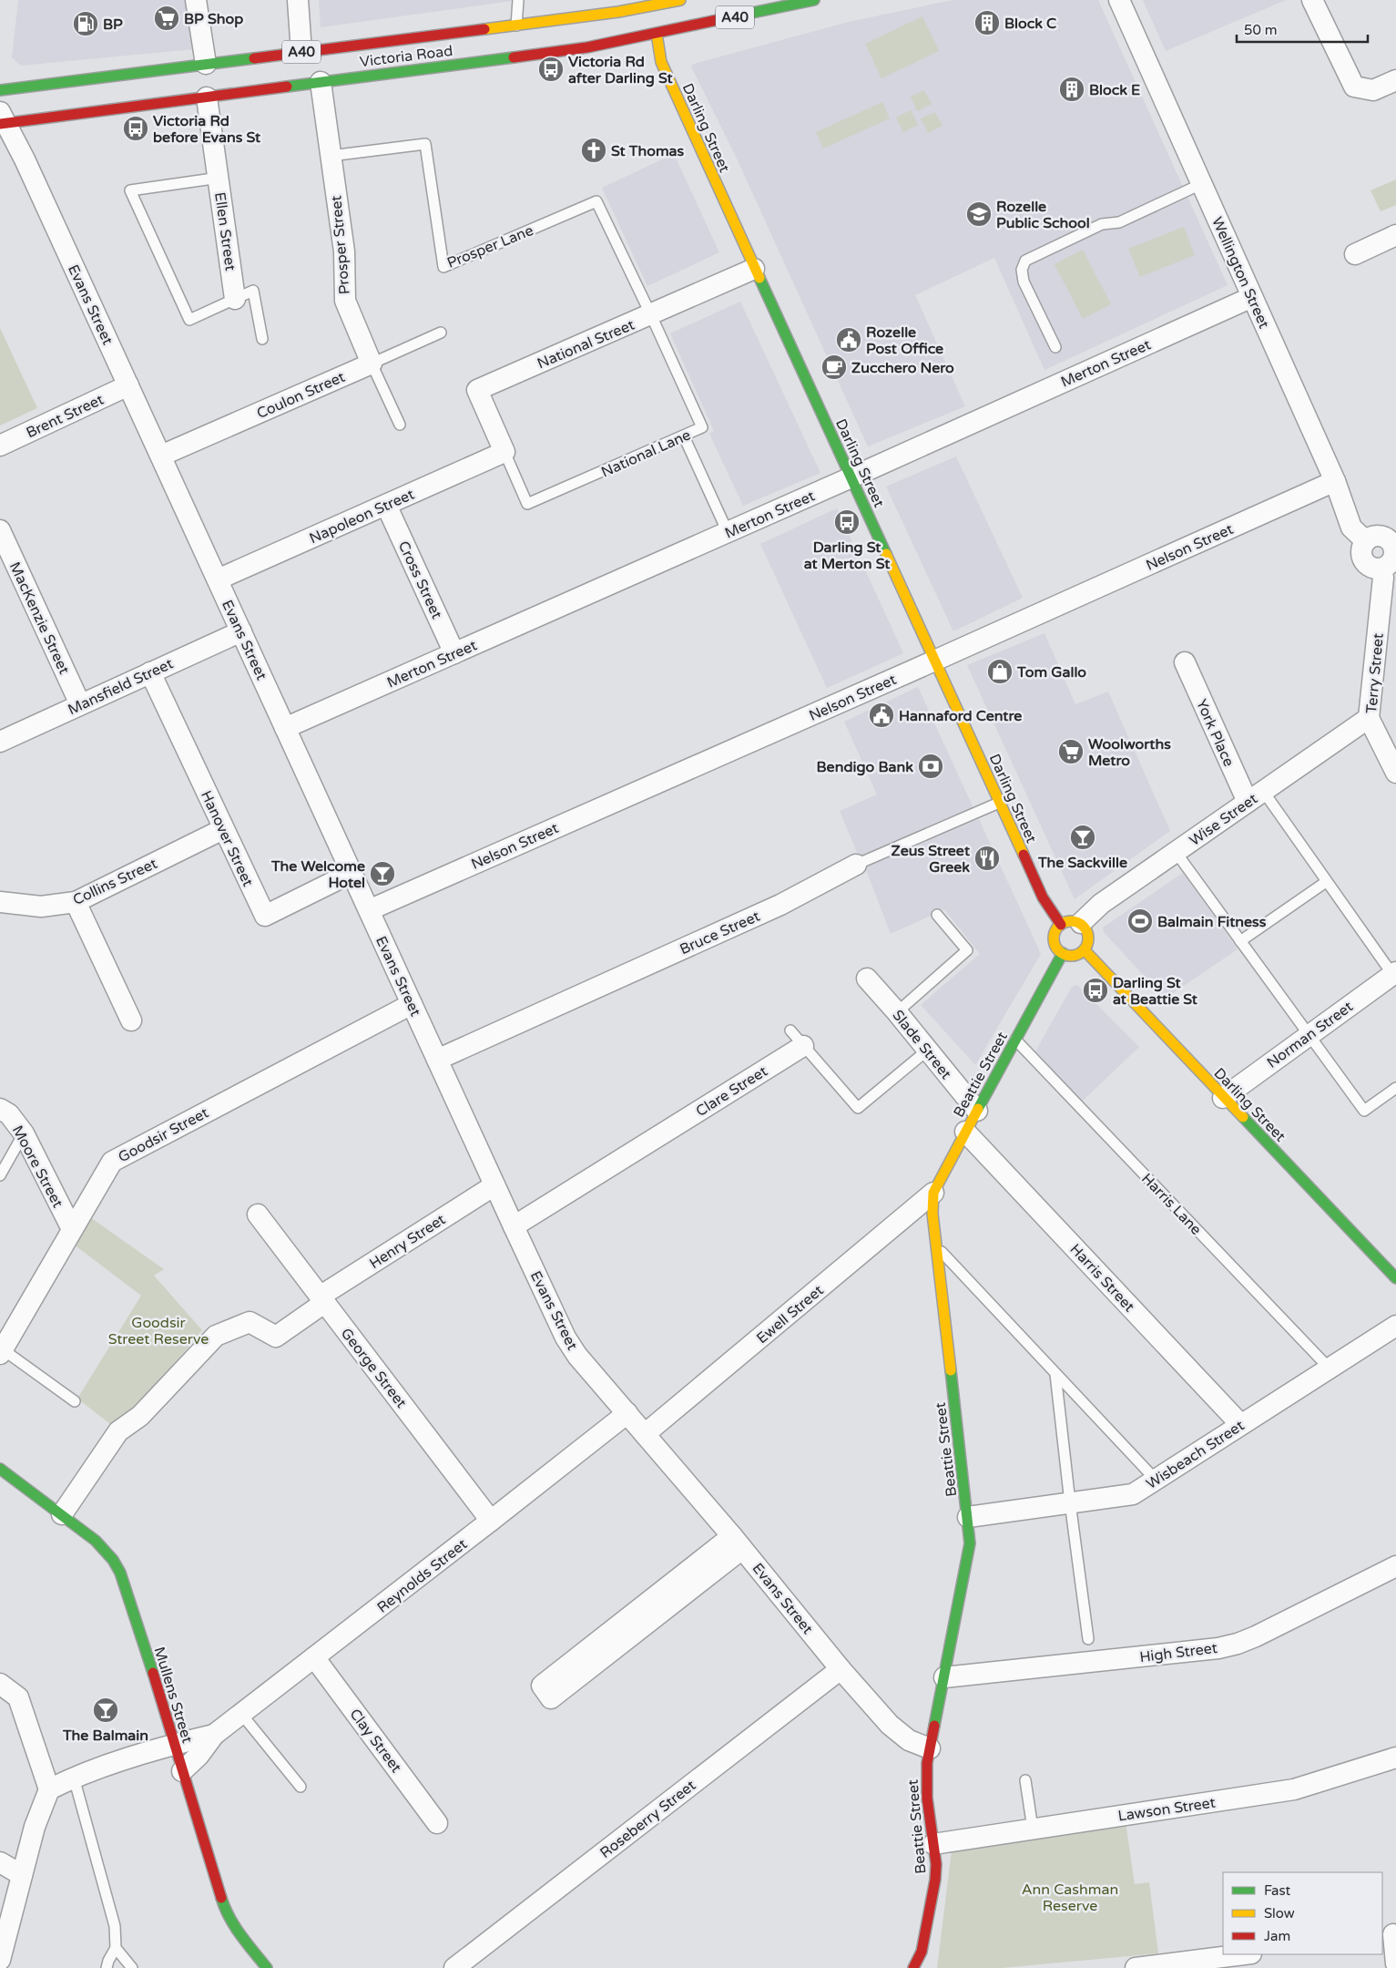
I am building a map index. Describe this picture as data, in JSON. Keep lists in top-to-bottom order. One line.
{"streets":{"main road":["A40","Victoria Road","Darling Street","Beattie Street","Mullens Street"],"street":["Ellen Street","Prosper Street","Wellington Street","Evans Street","National Street","Merton Street","Coulon Street","Brent Street","Napoleon Street","Nelson Street","Cross Street","MacKenzie Street","Terry Street","Mansfield Street","York Place","Wise Street","Hanover Street","Collins Street","Bruce Street","Norman Street","Slade Street","Clare Street","Goodsir Street","Moore Street","Henry Street","Harris Street","Ewell Street","George Street","Wisbeach Street","Reynolds Street","High Street","Clay Street","Lawson Street","Roseberry Street"],"lane":["Prosper Lane","National Lane","Harris Lane"]},"crossings":[["Victoria Road","Darling Street"],["Victoria Road","Ellen Street"],["Victoria Road","Prosper Street"],["Victoria Road","Evans Street"],["Darling Street","National Street"],["Darling Street","Merton Street"],["Darling Street","Nelson Street"],["Darling Street","Wise Street"],["Darling Street","Bruce Street"],["Darling Street","Norman Street"],["Darling Street","Beattie Street"],["Prosper Street","Prosper Lane"],["Prosper Street","Coulon Street"],["Prosper Lane","National Street"],["Prosper Lane","National Lane"],["Wellington Street","Merton Street"],["Wellington Street","Nelson Street"],["Wellington Street","Terry Street"],["Evans Street","Merton Street"],["Evans Street","Coulon Street"],["Evans Street","Brent Street"],["Evans Street","Napoleon Street"],["Evans Street","Nelson Street"],["Evans Street","Mansfield Street"],["Evans Street","Hanover Street"],["Evans Street","Bruce Street"],["Evans Street","Beattie Street"],["Evans Street","Clare Street"],["Evans Street","Goodsir Street"],["Evans Street","Henry Street"],["Evans Street","Ewell Street"],["Evans Street","Reynolds Street"],["Evans Street","Roseberry Street"],["National Street","National Lane"],["National Street","Napoleon Street"],["Merton Street","Cross Street"],["National Lane","Napoleon Street"],["Napoleon Street","Cross Street"],["MacKenzie Street","Mansfield Street"],["Terry Street","Wise Street"],["Mansfield Street","Hanover Street"],["York Place","Wise Street"],["Wise Street","Beattie Street"],["Hanover Street","Collins Street"],["Slade Street","Beattie Street"],["Slade Street","Clare Street"],["Beattie Street","Harris Lane"],["Beattie Street","Harris Street"],["Beattie Street","Ewell Street"],["Beattie Street","Wisbeach Street"],["Beattie Street","High Street"],["Beattie Street","Lawson Street"],["Goodsir Street","Moore Street"],["Harris Lane","Wisbeach Street"],["Henry Street","George Street"],["Henry Street","Mullens Street"],["Harris Street","Wisbeach Street"],["George Street","Reynolds Street"],["Reynolds Street","Mullens Street"],["Reynolds Street","Clay Street"]],"parks":["Goodsir Street Reserve","Ann Cashman Reserve"],"places":{"supermarket":["BP Shop","Woolworths Metro"],"building":["Block C","Block E"],"fuel station":["BP"],"bus stop":["Victoria Rd after Darling St","Victoria Rd before Evans St","Darling St at Merton St","Darling St at Beattie St"],"church":["St Thomas"],"school or university":["Rozelle Public School"],"public building":["Rozelle Post Office","Hannaford Centre"],"cafe":["Zucchero Nero"],"shop":["Tom Gallo"],"bank":["Bendigo Bank"],"bar":["The Sackville","The Welcome Hotel","The Balmain"],"restaurant":["Zeus Street Greek"],"sports":["Balmain Fitness"]},"legend":["Fast","Slow","Jam"],"scale_bar":"50 m"}
